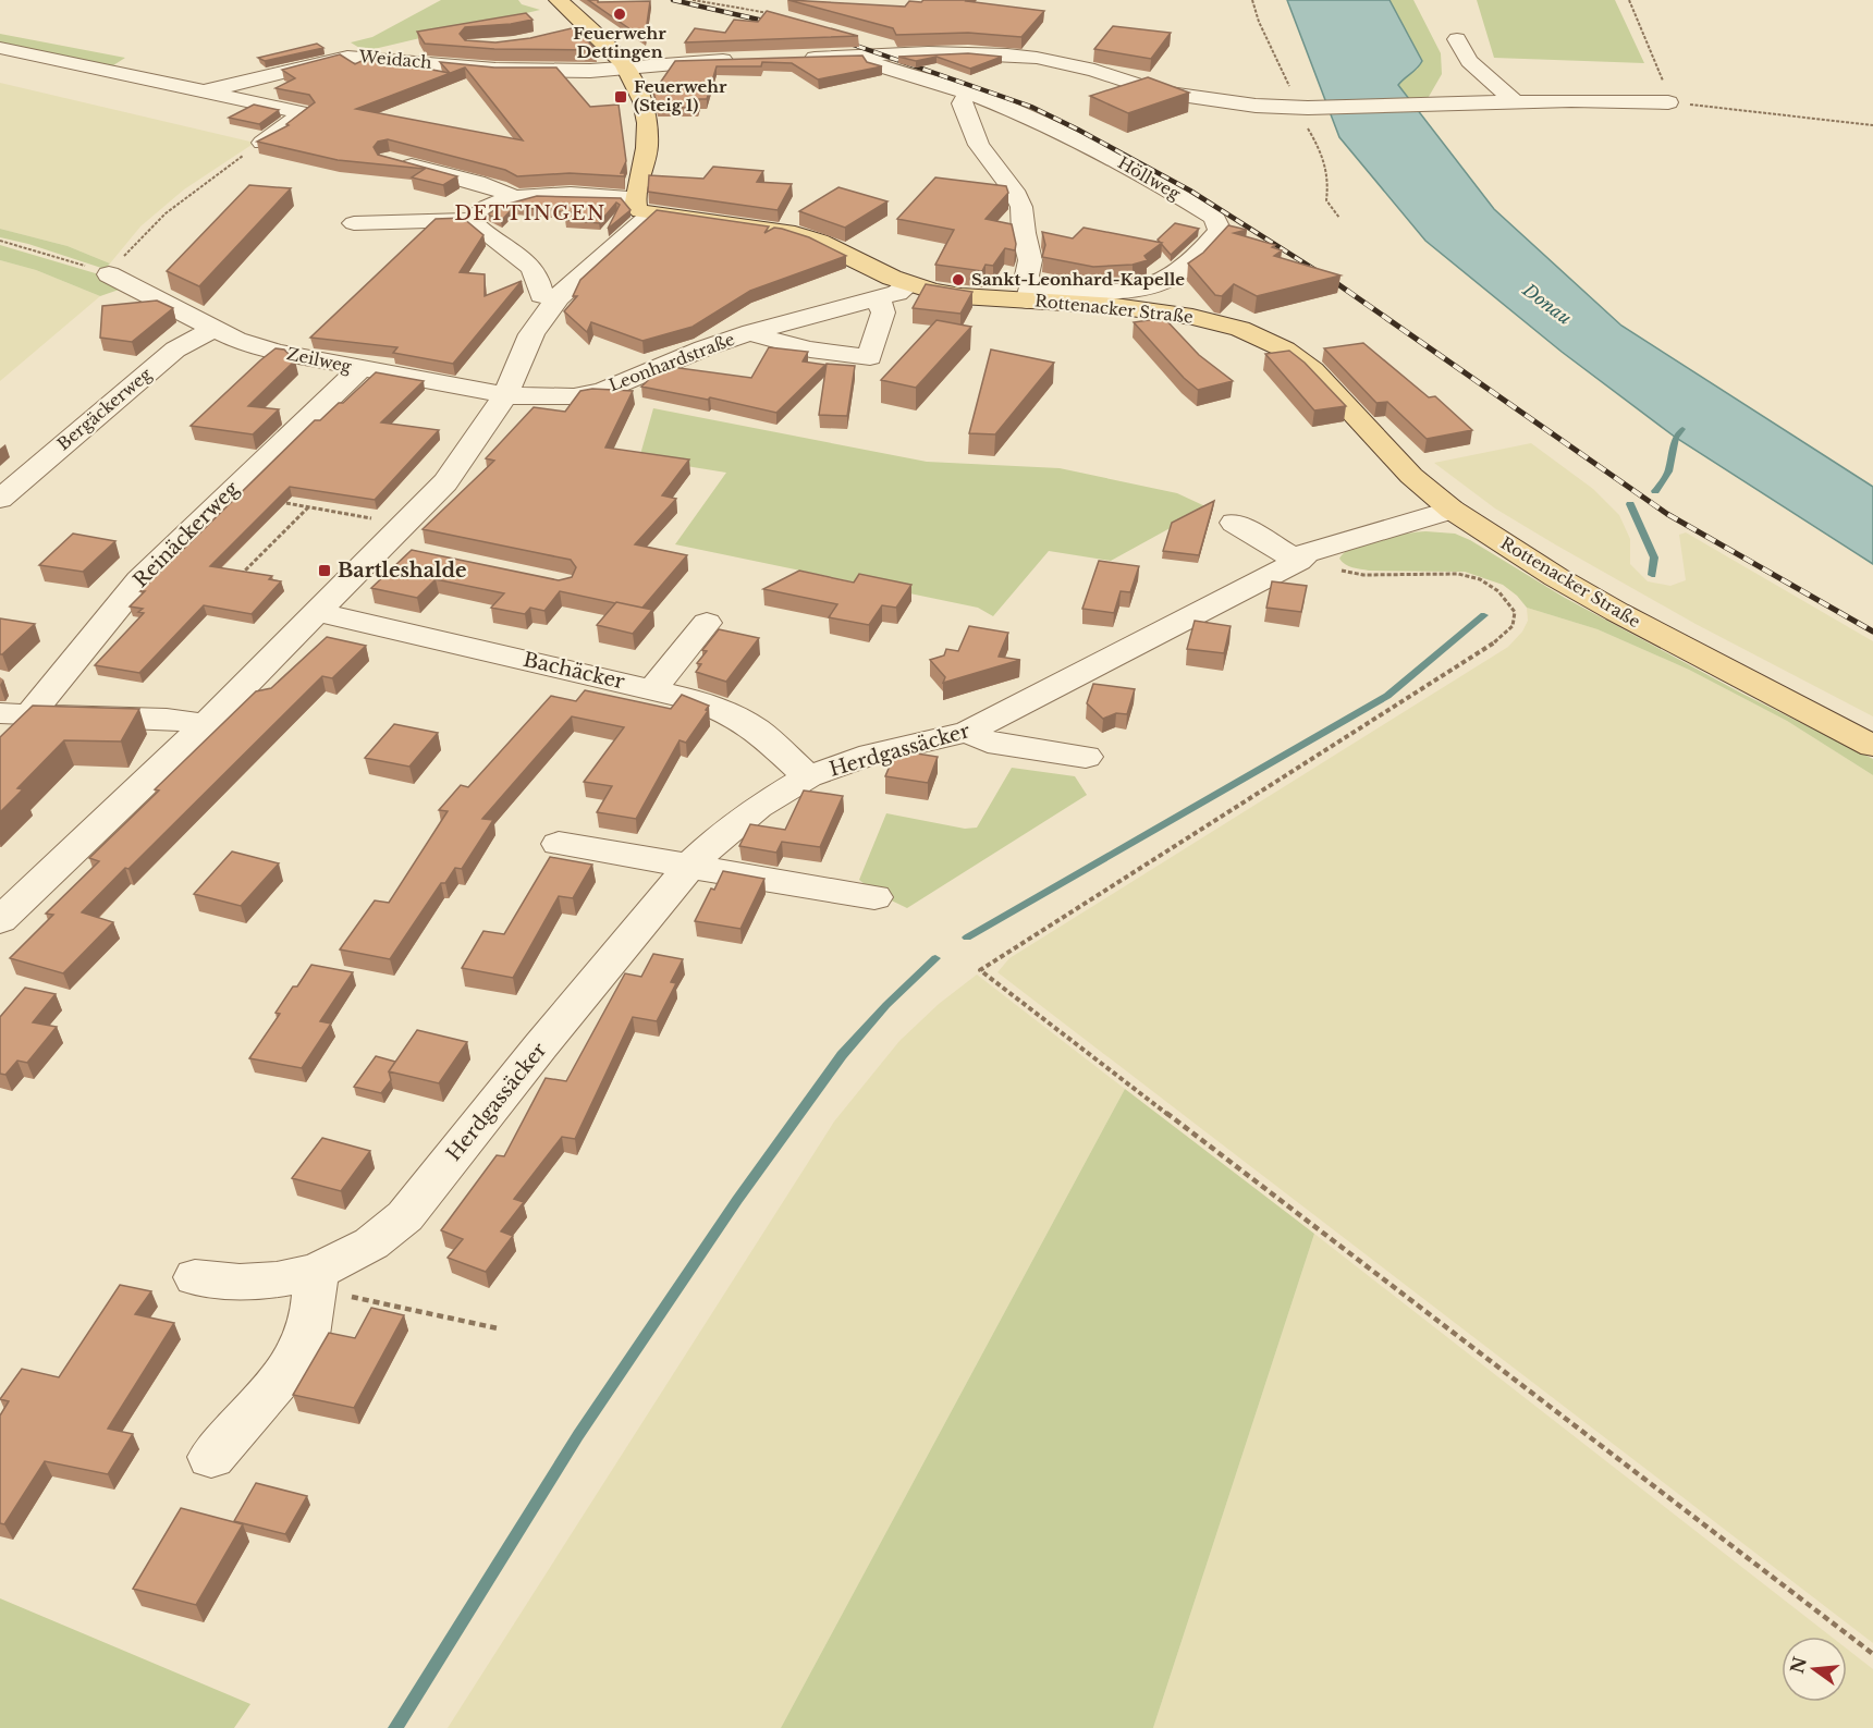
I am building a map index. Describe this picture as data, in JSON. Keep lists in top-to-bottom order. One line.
{"streets":{"main road":["Rottenacker Straße"],"street":["Weidach","Höllweg","Zeilweg","Leonhardstraße","Bergäckerweg","Reinäckerweg","Bachäcker","Herdgassäcker"]},"crossings":[["Höllweg","Rottenacker Straße"],["Rottenacker Straße","Leonhardstraße"],["Rottenacker Straße","Herdgassäcker"],["Zeilweg","Leonhardstraße"],["Zeilweg","Bergäckerweg"],["Zeilweg","Reinäckerweg"],["Bachäcker","Herdgassäcker"]],"districts":["DETTINGEN"],"water":["Donau"],"places":{"other":["Feuerwehr Dettingen","Sankt-Leonhard-Kapelle"],"transit":["Feuerwehr (Steig 1)","Bartleshalde"]},"north":"left"}
